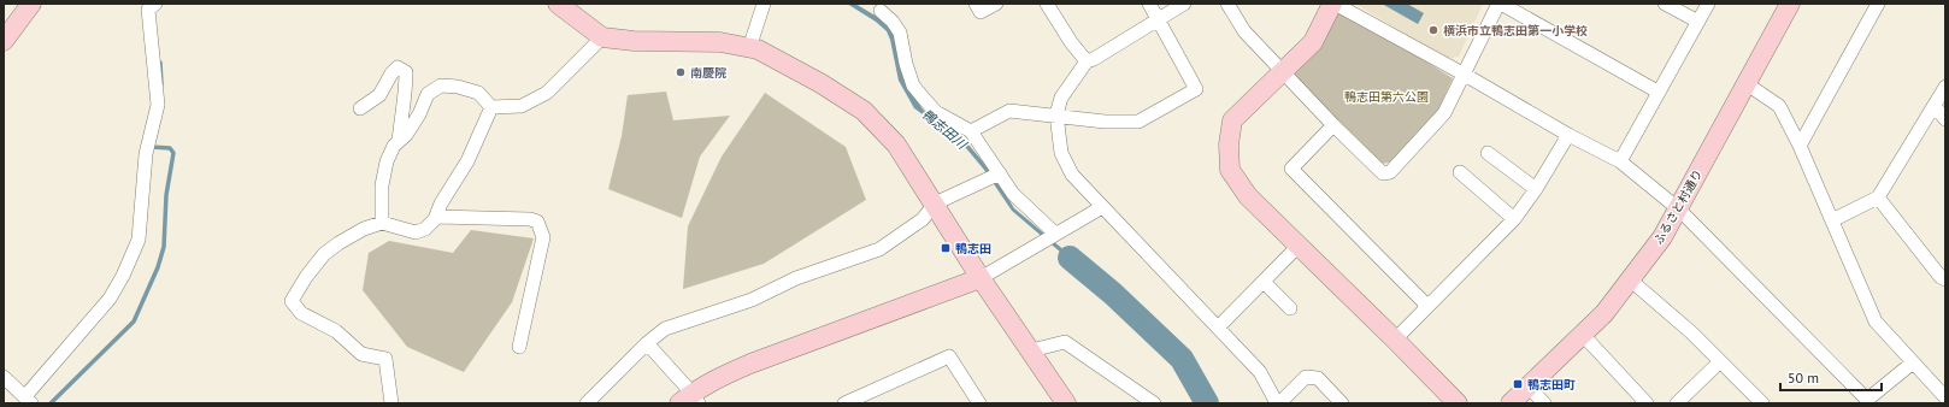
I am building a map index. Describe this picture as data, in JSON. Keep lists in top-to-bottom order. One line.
{"streets":{"street":["ふるさと村通り"]},"water":["鴨志田川"],"parks":["鴨志田第六公園"],"places":{"other":["横浜市立鴨志田第一小学校","南慶院"],"transit":["鴨志田","鴨志田町"]},"scale_bar":"50 m"}
